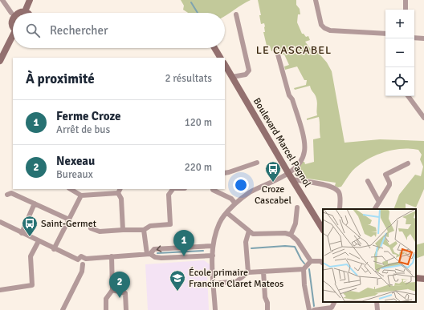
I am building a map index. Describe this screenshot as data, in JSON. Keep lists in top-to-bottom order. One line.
{"streets":{"street":["Boulevard Marcel Pagnol"]},"districts":["LE CASCABEL"],"places":{"bus stop":["Croze Cascabel","Saint-Germet"],"school or university":["École primaire Francine Claret Mateos"]},"page":{"map_buttons":["+","−"],"search":"Rechercher","heading":["À proximité","2 résultats"],"list":[{"mark":"1","name":"Ferme Croze","note":"Arrêt de bus","value":"120 m"},{"mark":"2","name":"Nexeau","note":"Bureaux","value":"220 m"}],"pins":["1","2"]}}
